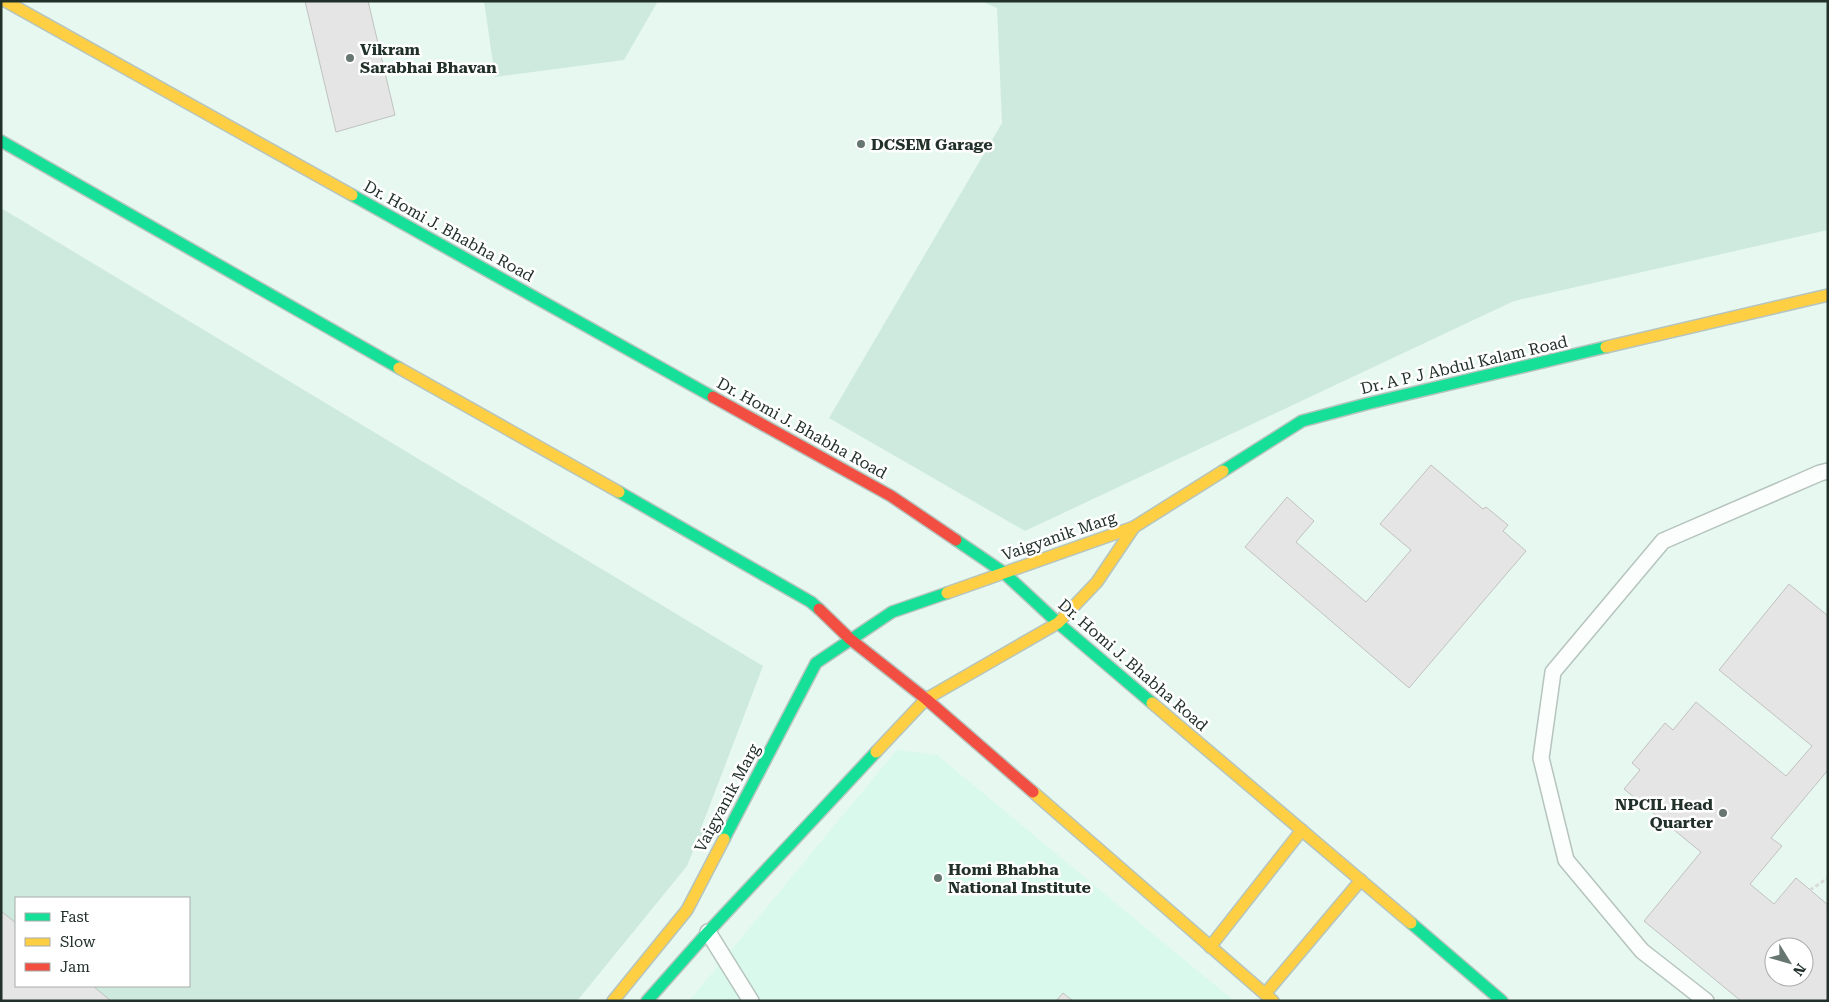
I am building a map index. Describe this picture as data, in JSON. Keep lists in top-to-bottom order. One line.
{"streets":{"street":["Dr. Homi J. Bhabha Road","Dr. A P J Abdul Kalam Road","Vaigyanik Marg"]},"crossings":[["Dr. Homi J. Bhabha Road","Vaigyanik Marg"],["Dr. A P J Abdul Kalam Road","Vaigyanik Marg"]],"places":["Vikram Sarabhai Bhavan","DCSEM Garage","NPCIL Head Quarter","Homi Bhabha National Institute"],"legend":["Fast","Slow","Jam"],"north":"bottom right"}
